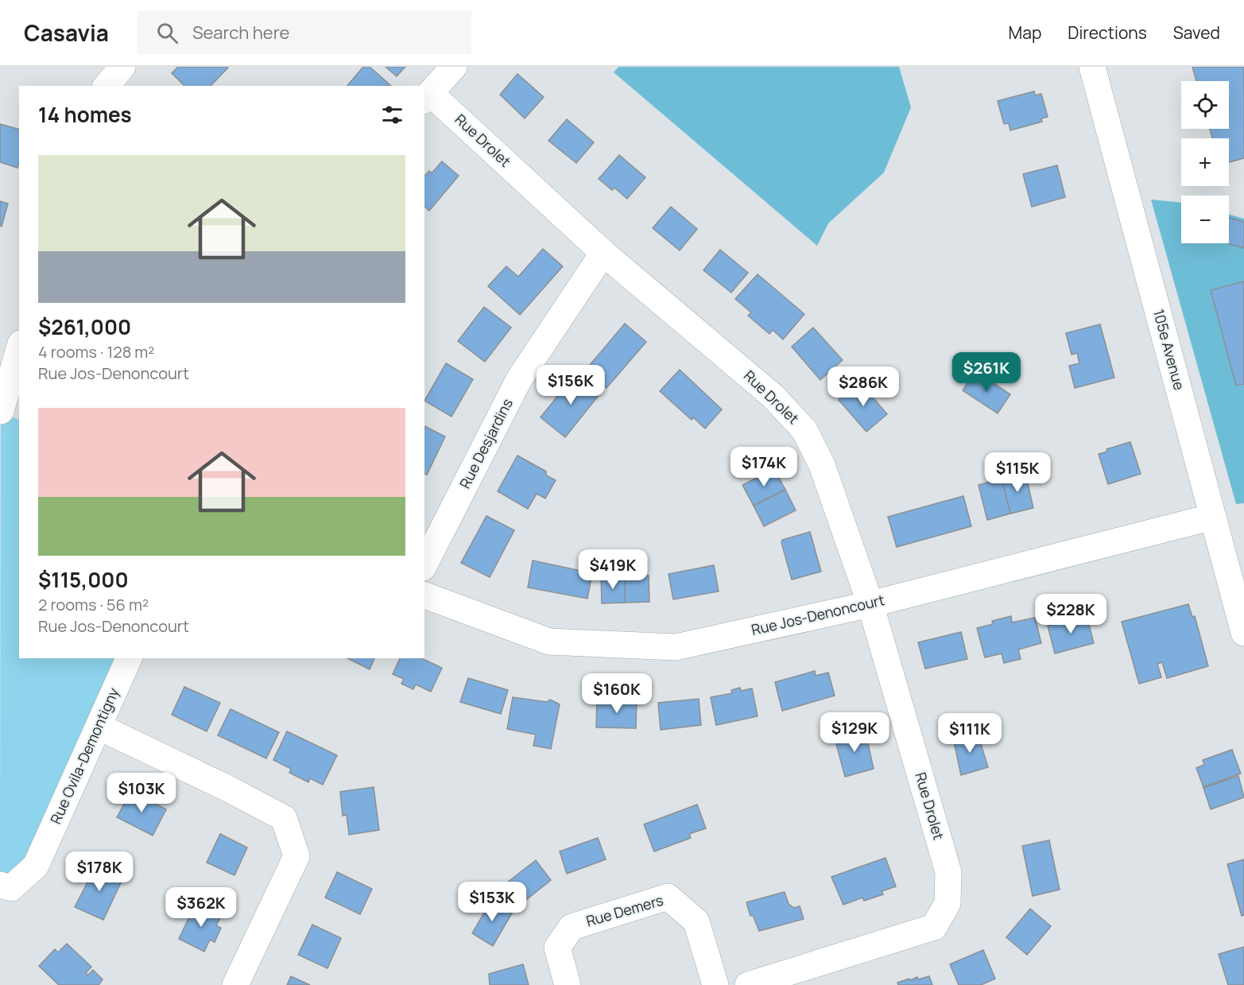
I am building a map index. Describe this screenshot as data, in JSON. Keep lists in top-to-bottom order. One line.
{"streets":{"street":["Rue Drolet","105e Avenue","Rue Desjardins","Rue Jos-Denoncourt","Rue Ovila-Demontigny","Rue Demers"]},"crossings":[["Rue Drolet","Rue Desjardins"],["Rue Drolet","Rue Jos-Denoncourt"],["105e Avenue","Rue Jos-Denoncourt"]],"page":{"header":"Casavia","search":"Search here","nav":["Map","Directions","Saved"],"map_buttons":["+","−"],"heading":"14 homes","list":[{"name":"$261,000","note":"4 rooms · 128 m² · Rue Jos-Denoncourt"},{"name":"$115,000","note":"2 rooms · 56 m² · Rue Jos-Denoncourt"}],"price":["$261K","$156K","$286K","$174K","$115K","$419K","$228K","$160K","$129K","$111K","$103K","$178K","$153K","$362K"]}}
